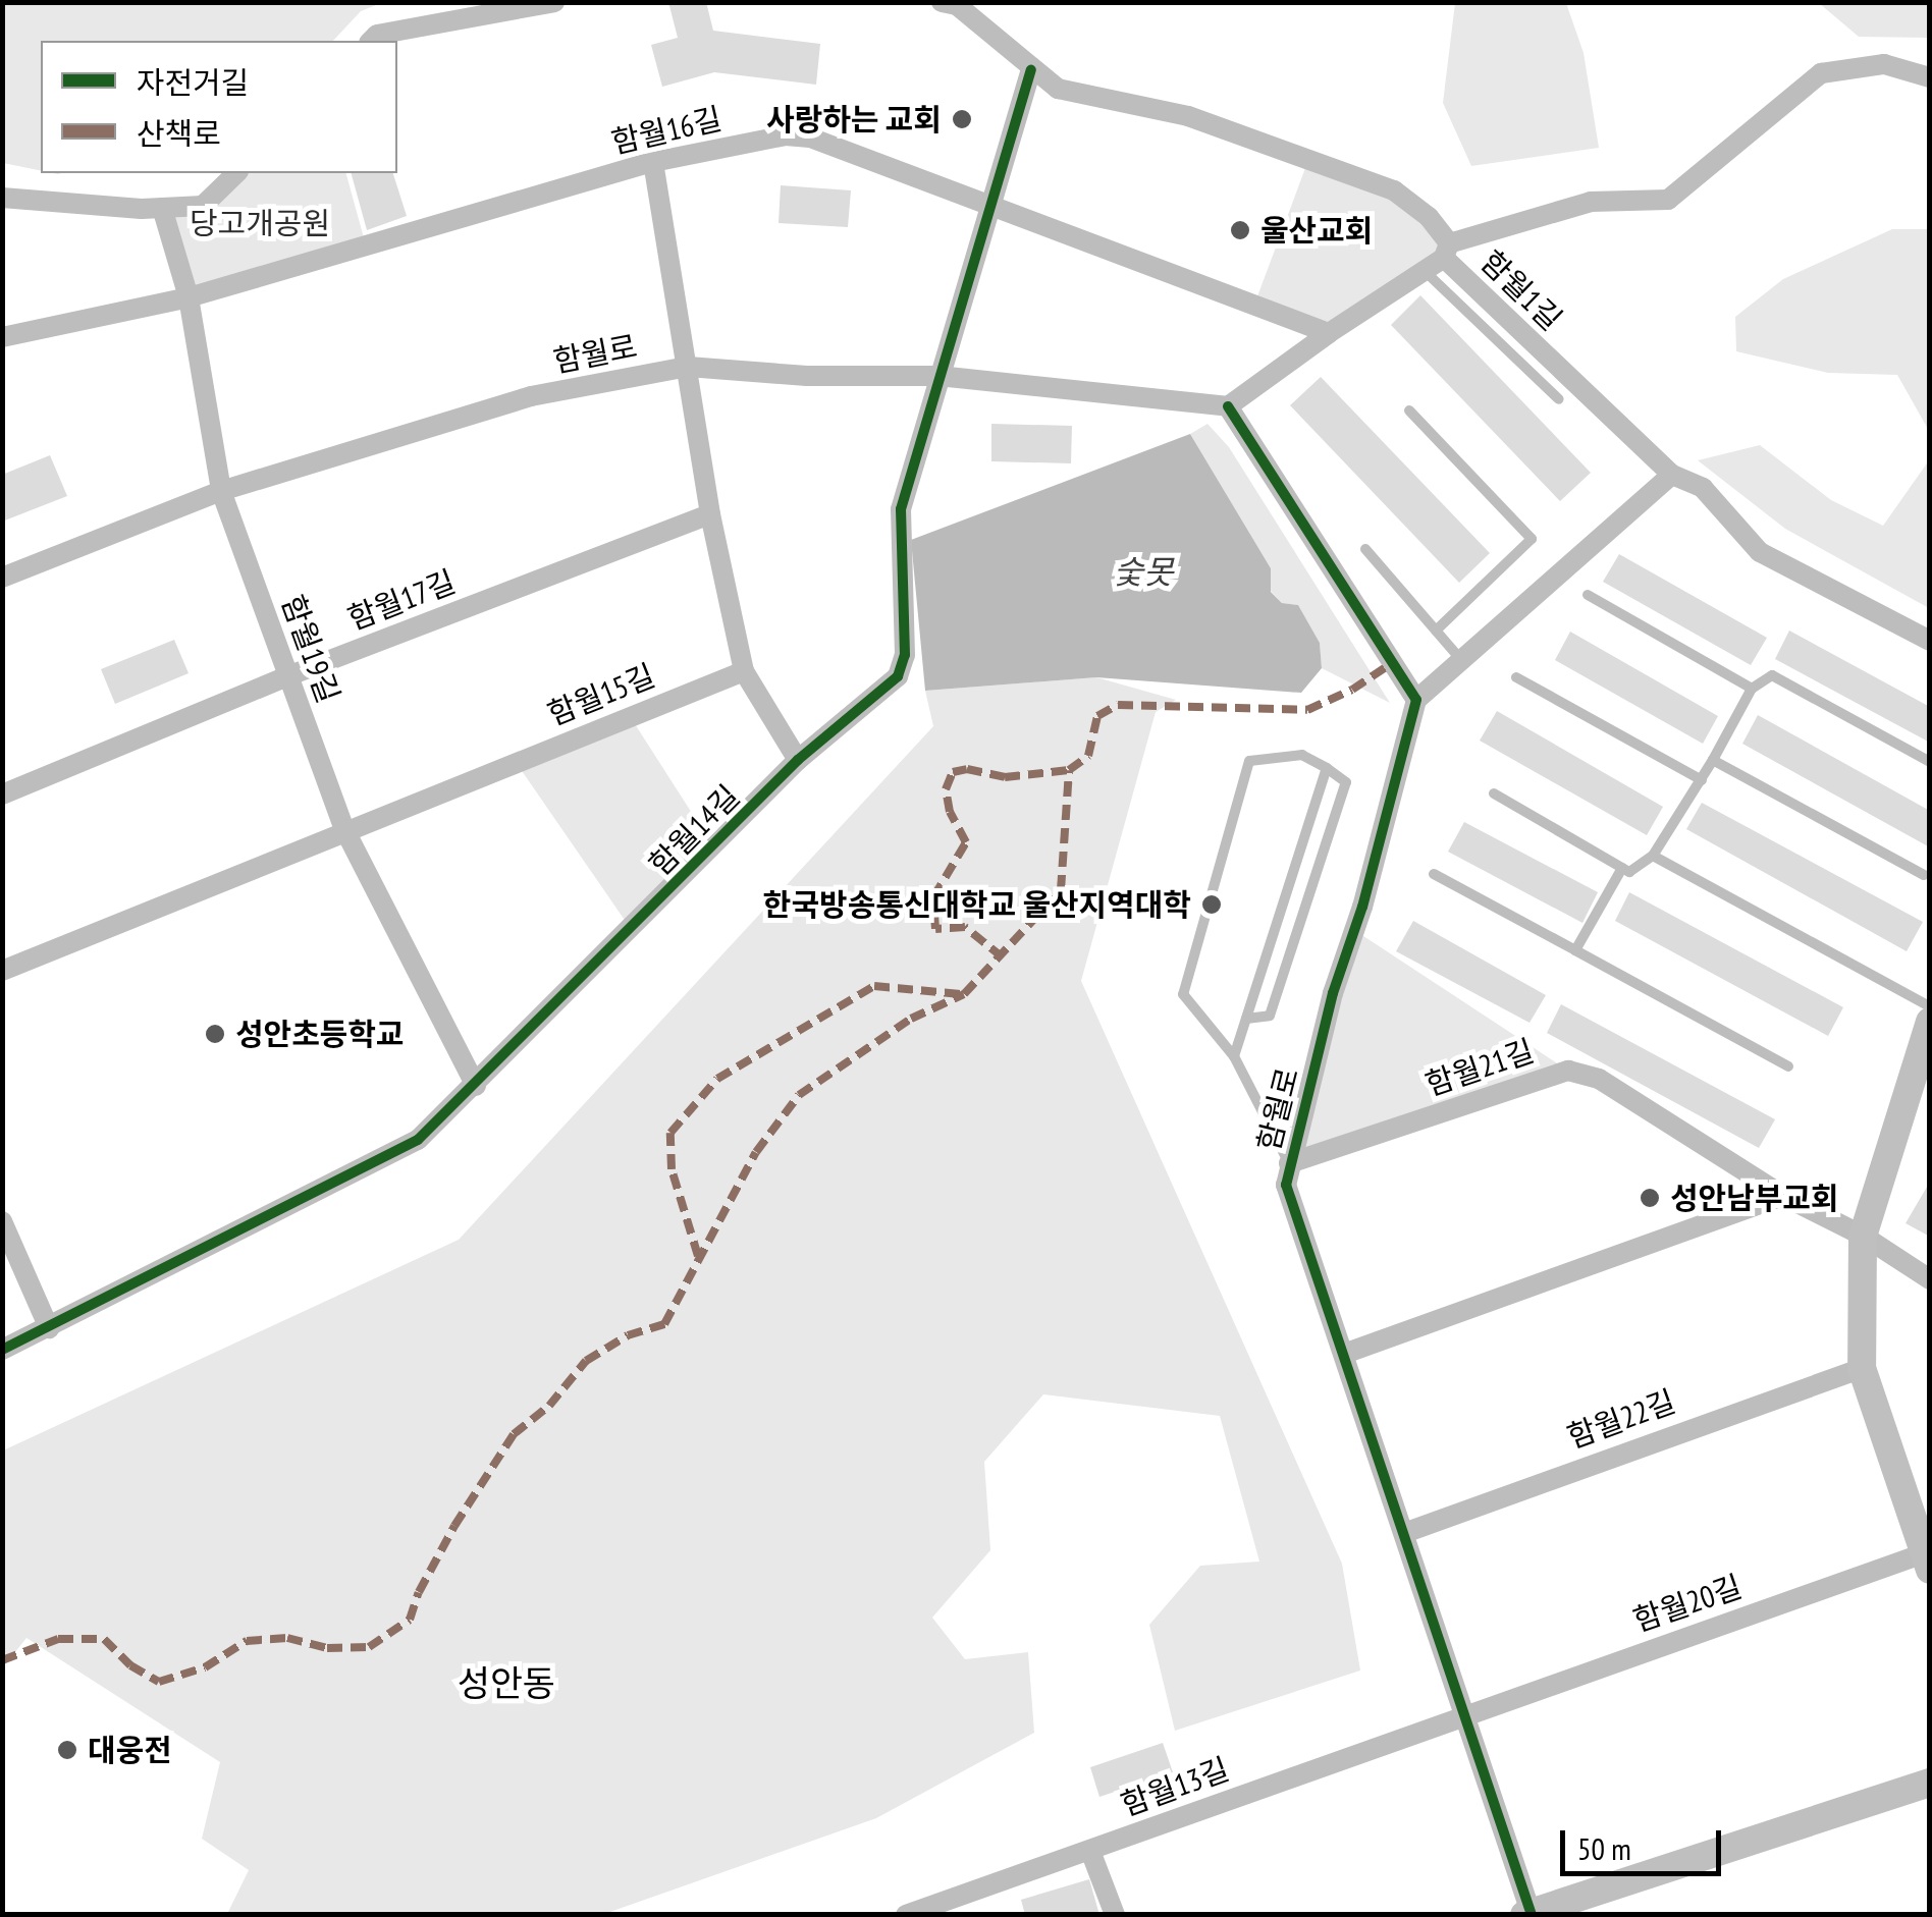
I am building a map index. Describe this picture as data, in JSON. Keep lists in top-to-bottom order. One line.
{"streets":{"street":["함월16길","함월1길","함월로","함월17길","함월19길","함월15길","함월14길","함월21길","함월22길","함월20길","함월13길"]},"crossings":[["함월16길","함월19길"],["함월16길","함월14길"],["함월1길","함월14길"],["함월로","함월19길"],["함월로","함월14길"],["함월로","함월21길"],["함월로","함월22길"],["함월로","함월20길"],["함월로","함월13길"],["함월17길","함월19길"],["함월19길","함월15길"],["함월19길","함월14길"],["함월20길","함월13길"]],"districts":["성안동"],"water":["숯못"],"parks":["당고개공원"],"places":["사랑하는 교회","울산교회","한국방송통신대학교 울산지역대학","성안초등학교","성안남부교회","대웅전"],"legend":["자전거길","산책로"],"scale_bar":"50 m"}
